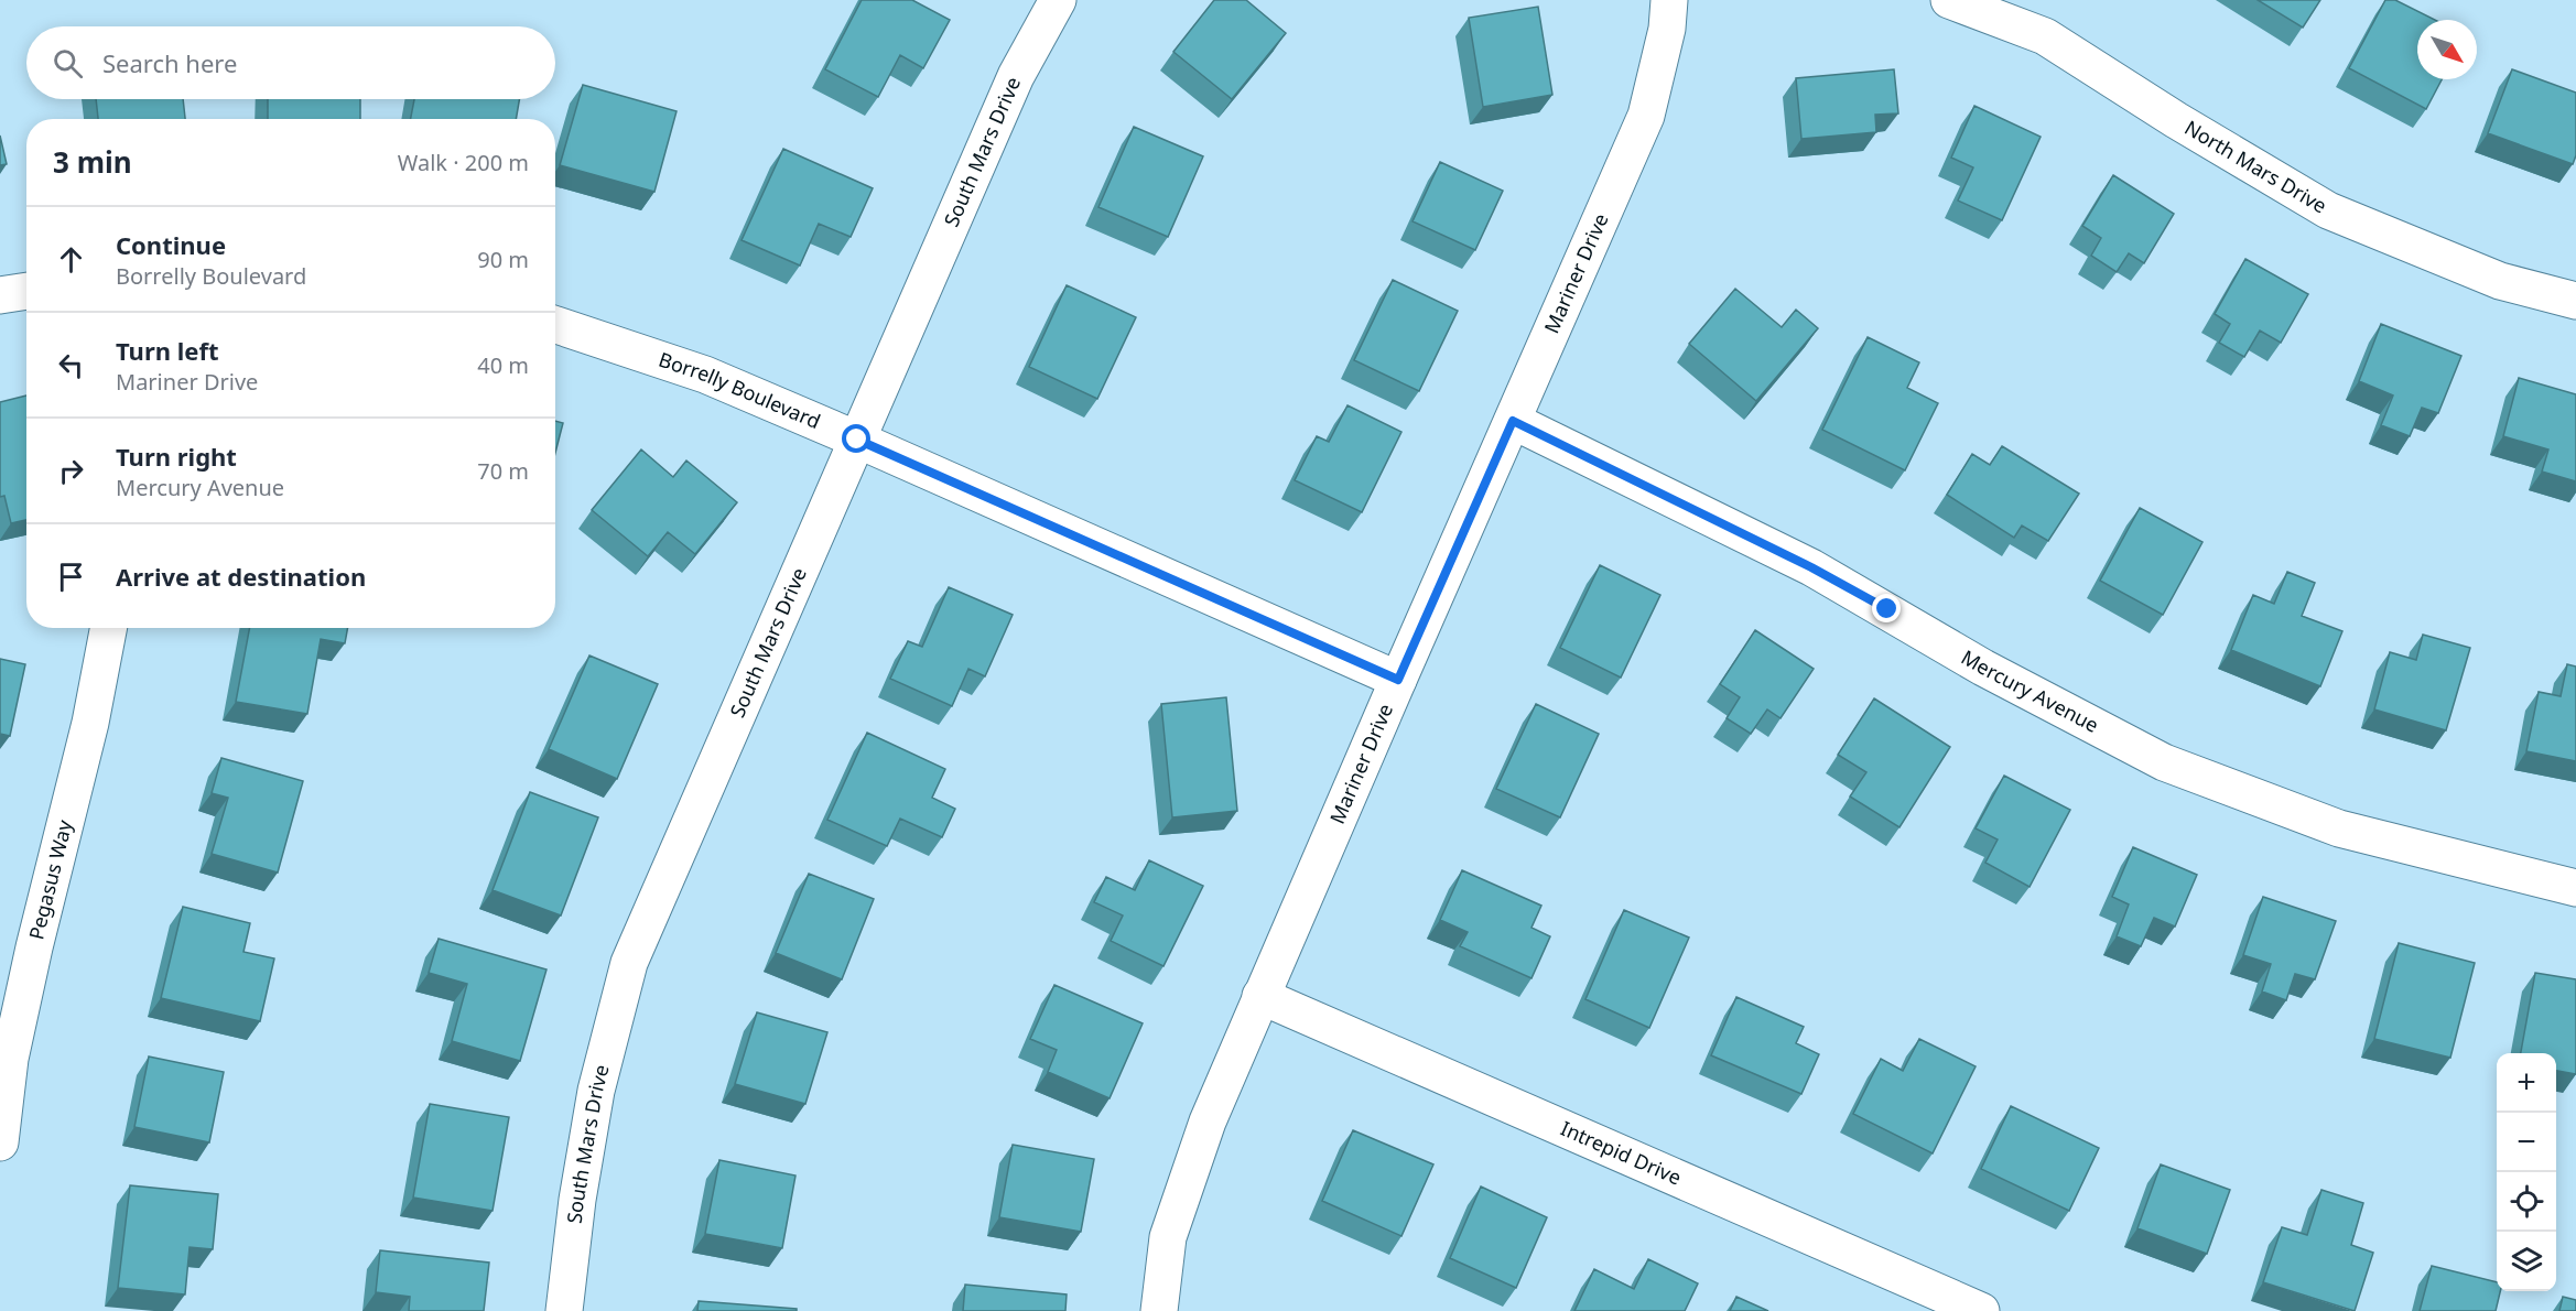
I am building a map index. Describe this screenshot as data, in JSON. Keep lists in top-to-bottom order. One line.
{"streets":{"street":["South Mars Drive","North Mars Drive","Mariner Drive","Borrelly Boulevard","Mercury Avenue","Pegasus Way","Intrepid Drive"]},"crossings":[["South Mars Drive","Borrelly Boulevard"],["Mariner Drive","Borrelly Boulevard"],["Mariner Drive","Mercury Avenue"],["Mariner Drive","Intrepid Drive"]],"north":"bottom right","page":{"search":"Search here","heading":["3 min","Walk · 200 m"],"list":[["Continue","Borrelly Boulevard","90 m"],["Turn left","Mariner Drive","40 m"],["Turn right","Mercury Avenue","70 m"],"Arrive at destination"],"map_buttons":["+","−"]}}
